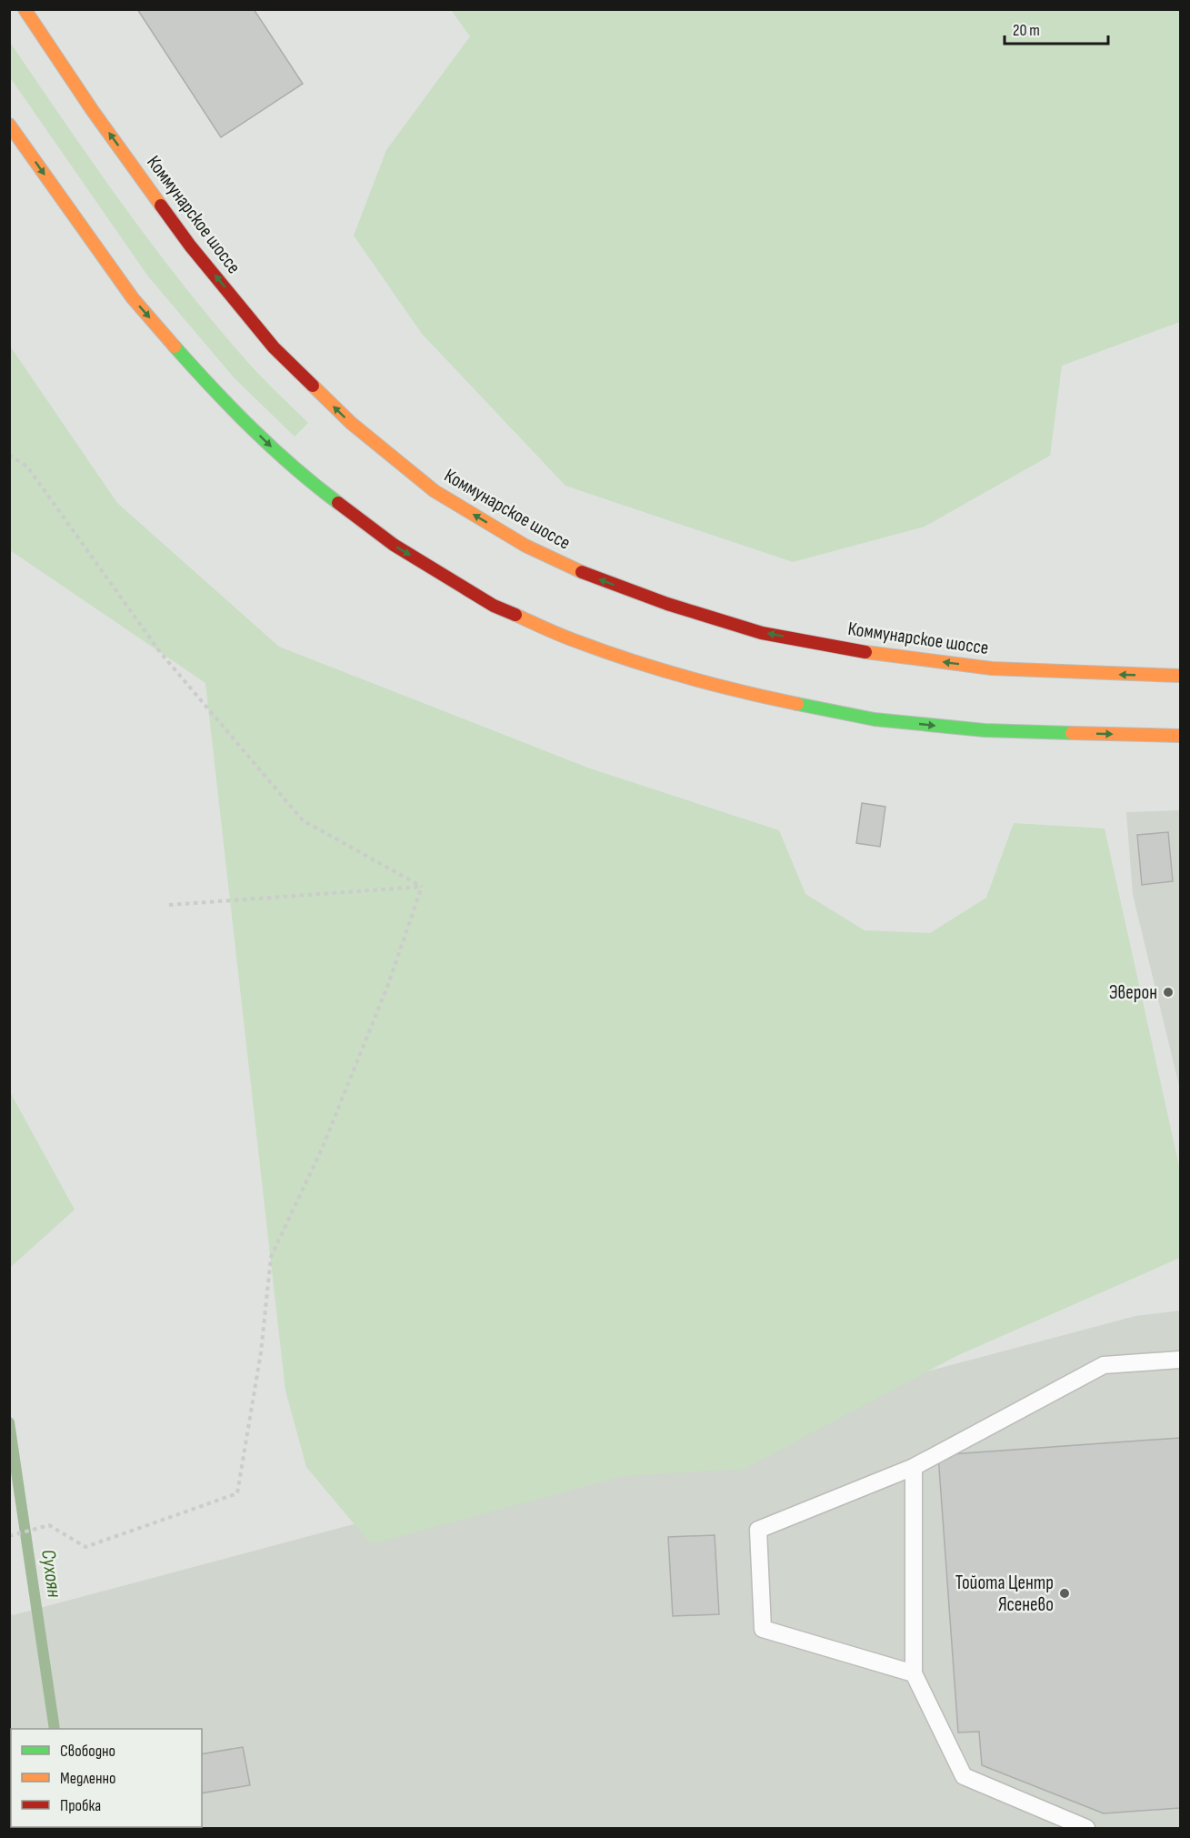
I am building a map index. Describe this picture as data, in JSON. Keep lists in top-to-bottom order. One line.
{"streets":{"main road":["Коммунарское шоссе"]},"water":["Сухоян"],"places":["Эверон","Тойота Центр Ясенево"],"legend":["Свободно","Медленно","Пробка"],"scale_bar":"20 m"}
